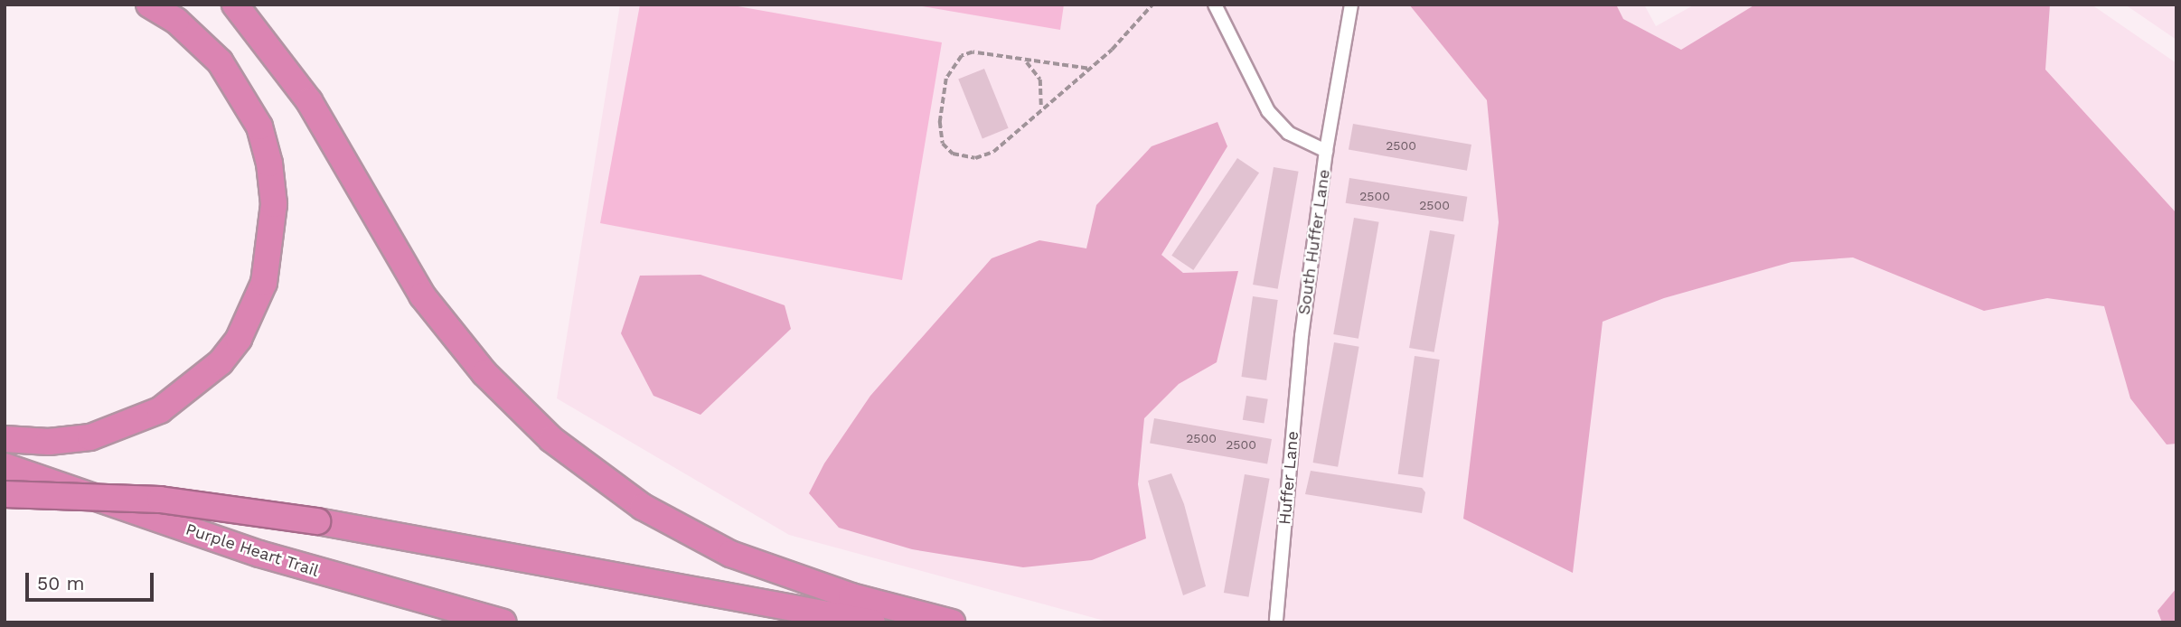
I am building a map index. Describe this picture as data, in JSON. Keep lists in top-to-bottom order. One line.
{"streets":{"highway":["Purple Heart Trail"],"street":["South Huffer Lane","Huffer Lane"]},"crossings":[["South Huffer Lane","Huffer Lane"]],"house_numbers":["2500","2500","2500","2500","2500"],"scale_bar":"50 m"}
